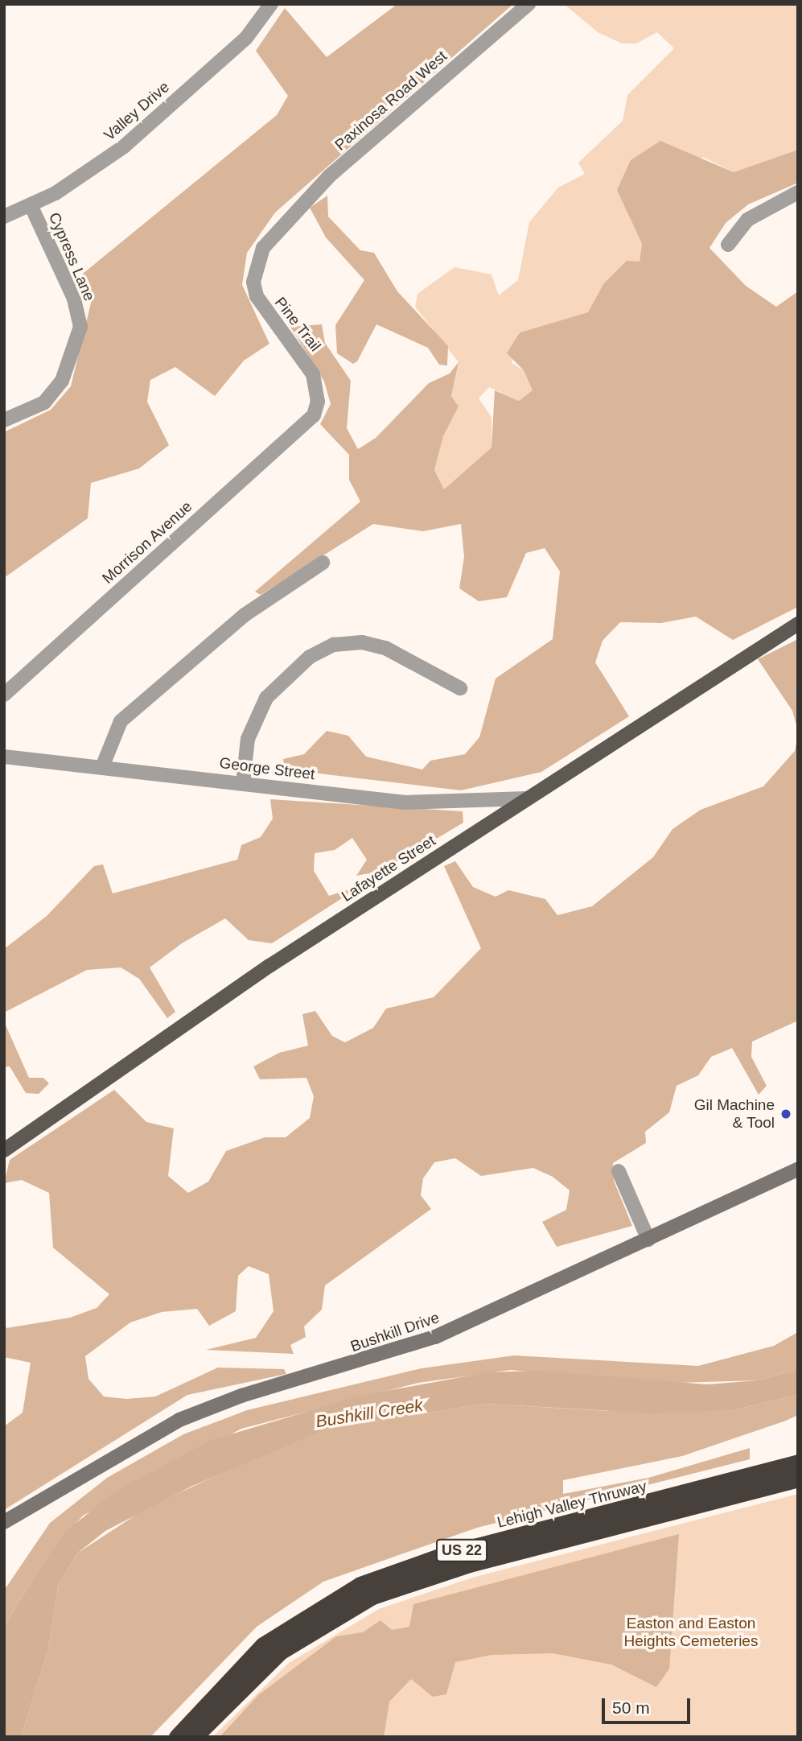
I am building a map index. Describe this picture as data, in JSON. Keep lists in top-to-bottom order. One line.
{"streets":{"highway":["Lehigh Valley Thruway","US 22"],"main road":["Lafayette Street"],"street":["Paxinosa Road West","Valley Drive","Cypress Lane","Pine Trail","Morrison Avenue","George Street","Bushkill Drive"]},"crossings":[["Paxinosa Road West","Pine Trail"],["Valley Drive","Cypress Lane"],["Pine Trail","Morrison Avenue"],["George Street","Lafayette Street"]],"water":["Bushkill Creek"],"parks":["Easton and Easton Heights Cemeteries"],"places":["Gil Machine & Tool"],"scale_bar":"50 m"}
